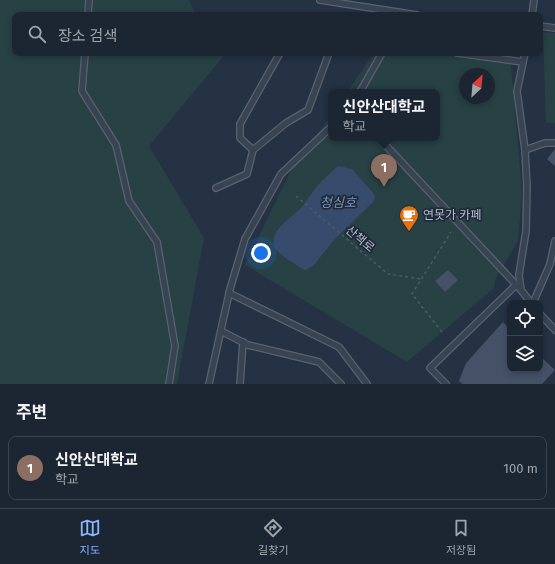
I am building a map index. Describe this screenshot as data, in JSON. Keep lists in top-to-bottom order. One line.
{"streets":{"path":["산책로"]},"water":["청심호"],"places":{"cafe":["연못가 카페"]},"north":"top right","page":{"search":"장소 검색","popup":["신안산대학교","학교"],"pins":"1","heading":"주변","list":[{"mark":"1","name":"신안산대학교","note":"학교","value":"100 m"}],"nav":["지도","길찾기","저장됨"]}}
